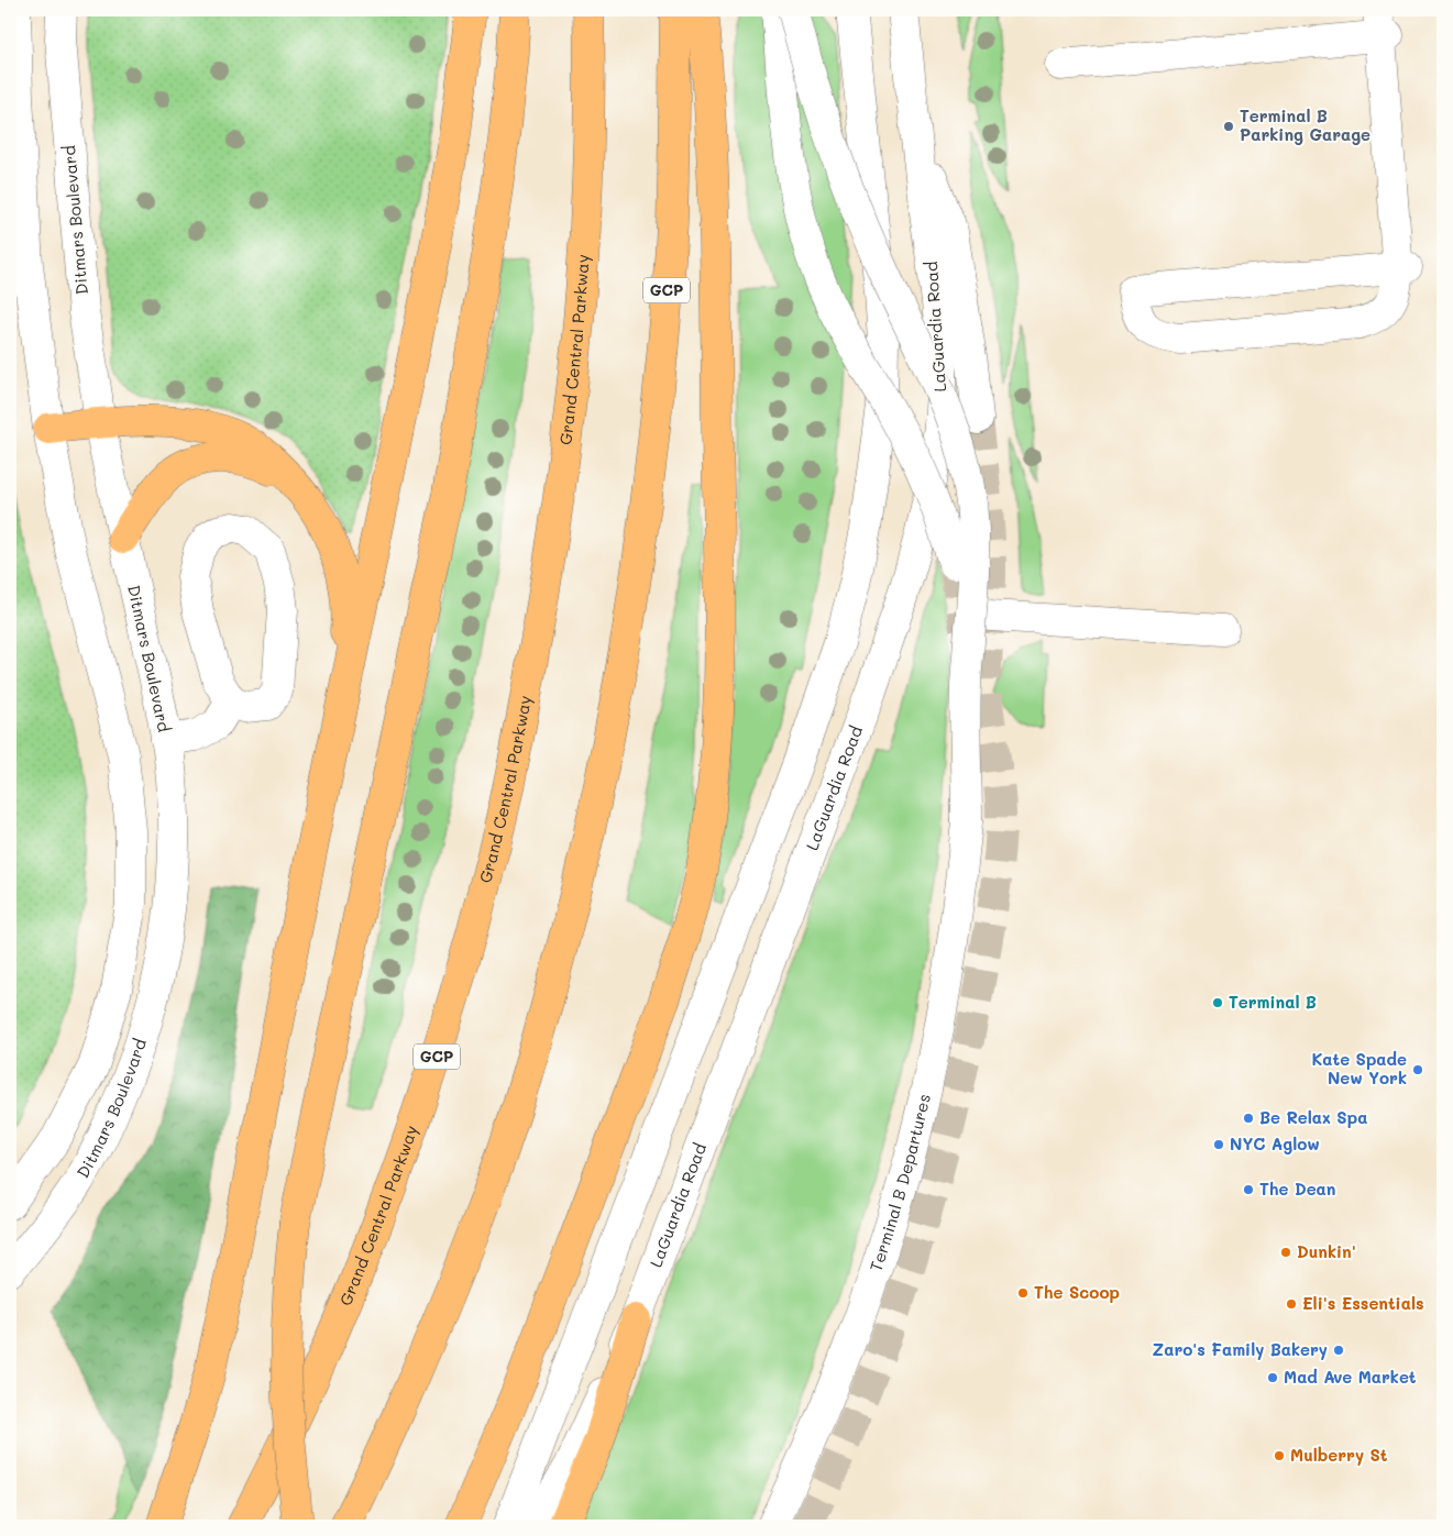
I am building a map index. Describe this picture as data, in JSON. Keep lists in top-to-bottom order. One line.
{"streets":{"highway":["GCP","Grand Central Parkway"],"street":["Ditmars Boulevard","LaGuardia Road","Terminal B Departures"]},"places":["Terminal B Parking Garage","Terminal B","Kate Spade New York","Be Relax Spa","NYC Aglow","The Dean","Dunkin'","The Scoop","Eli's Essentials","Zaro's Family Bakery","Mad Ave Market","Mulberry St"]}
